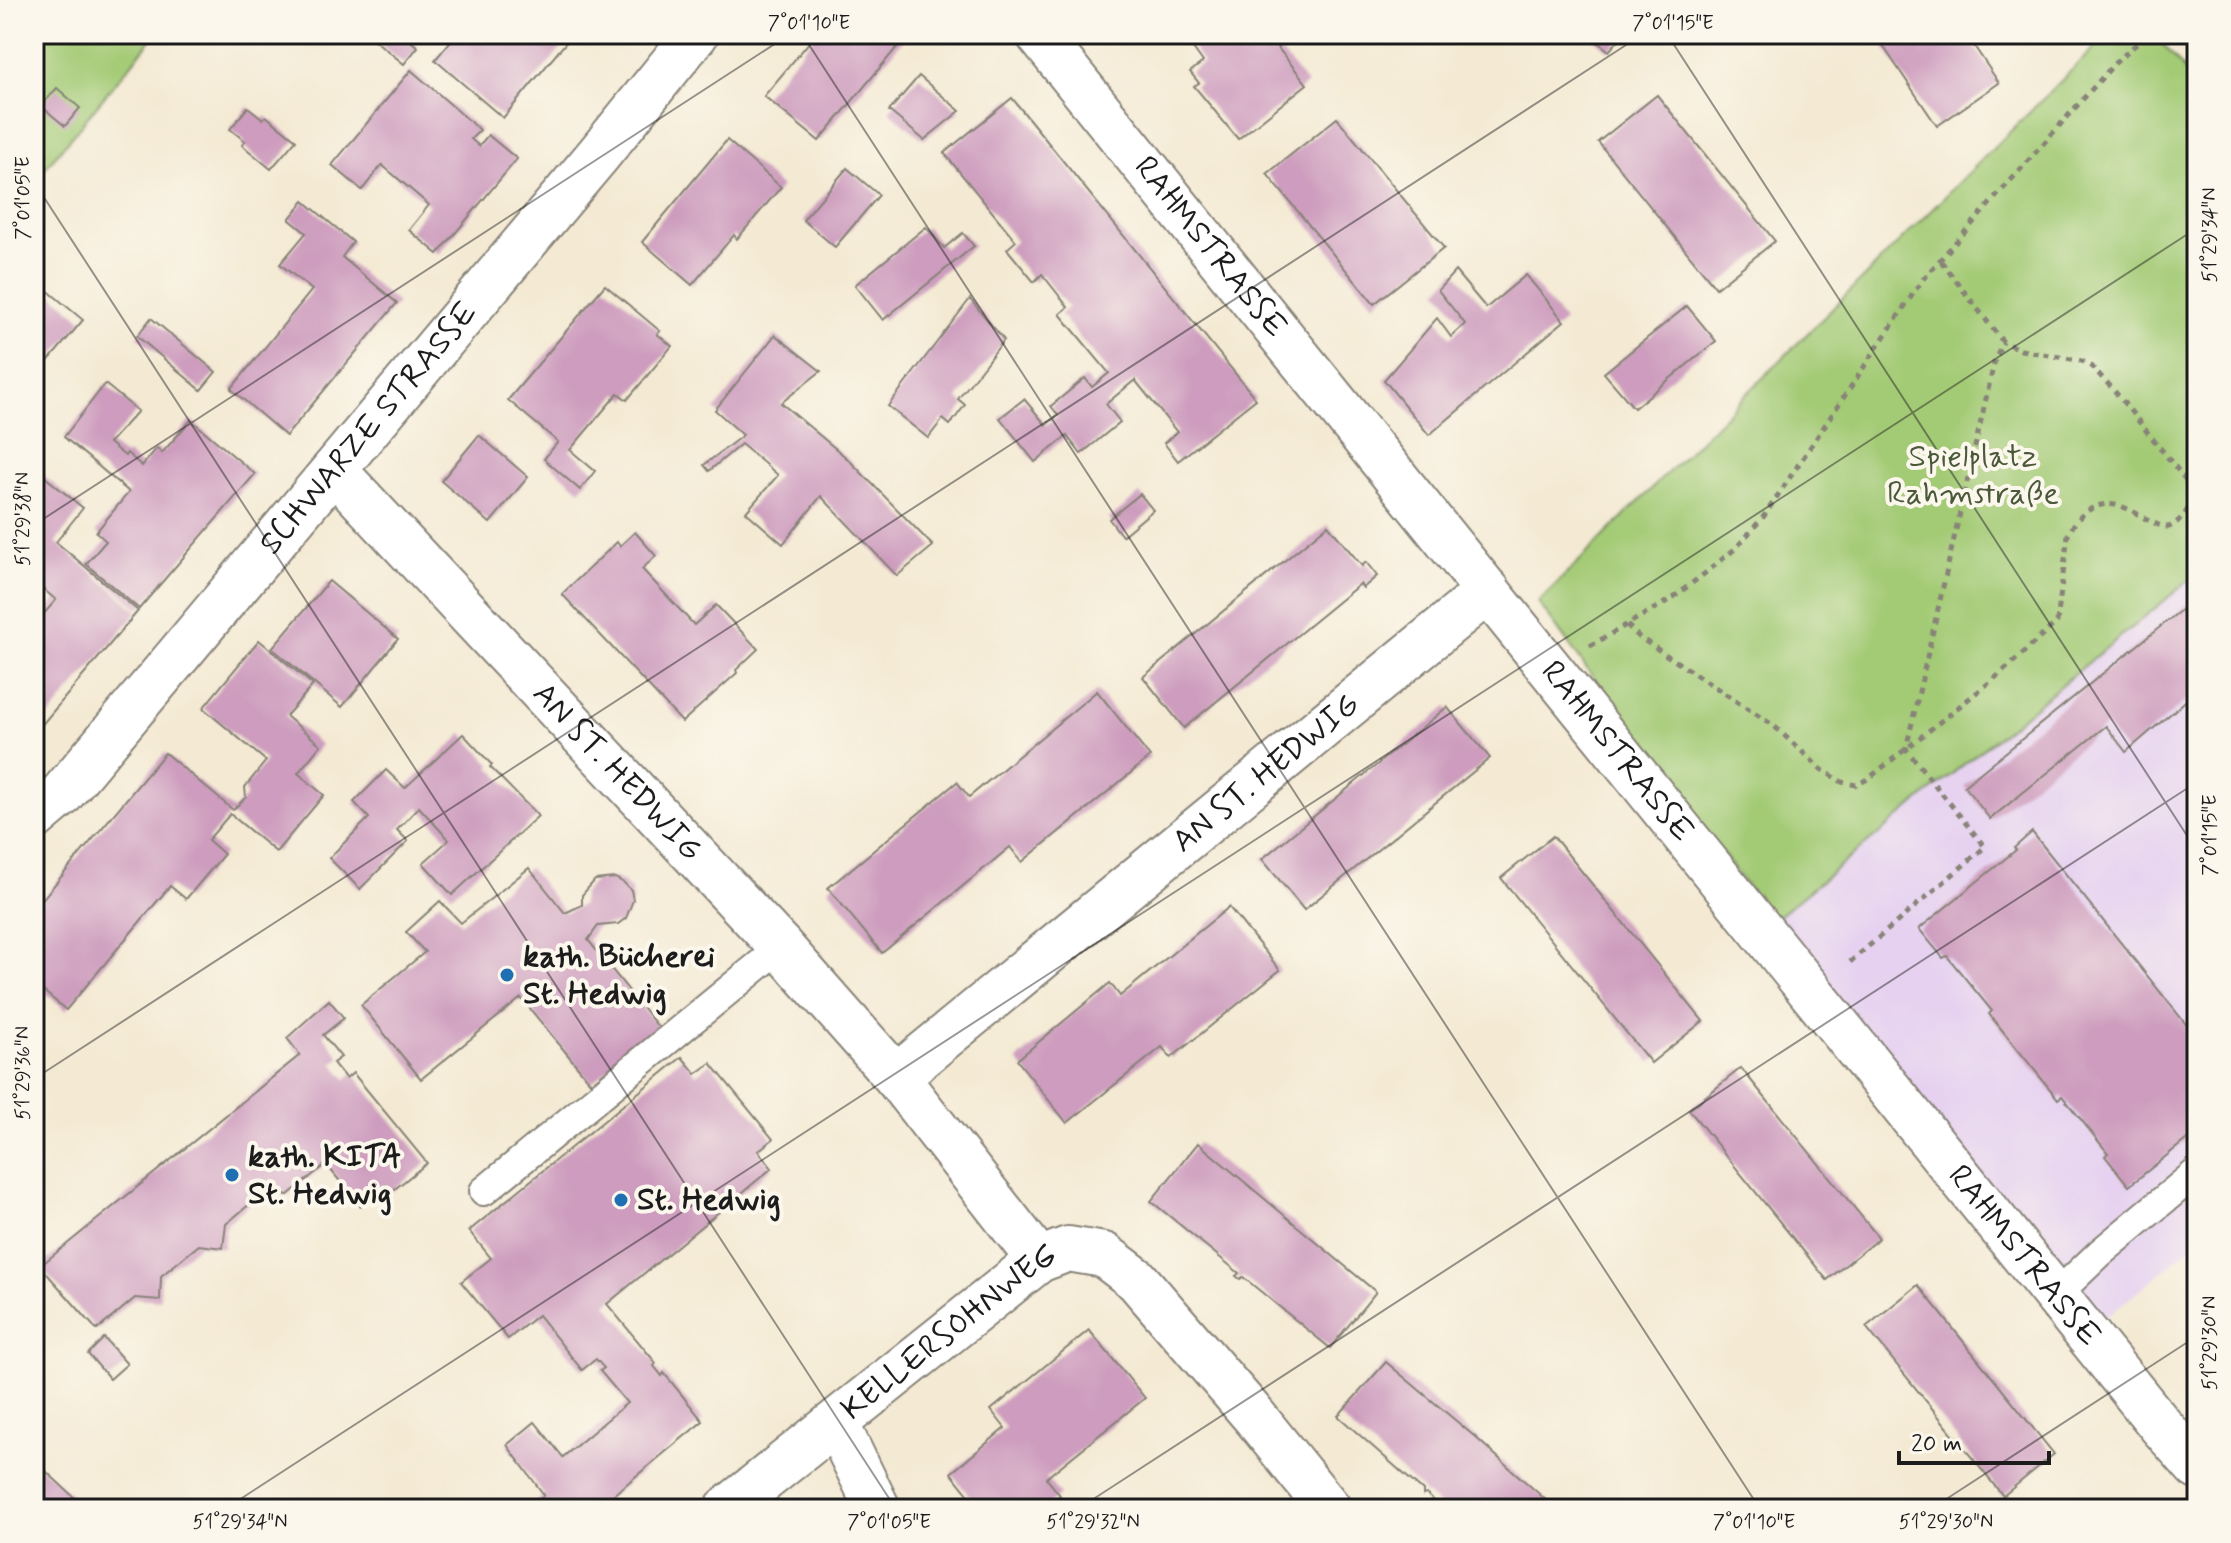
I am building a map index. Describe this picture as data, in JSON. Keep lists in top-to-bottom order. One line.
{"streets":{"street":["RAHMSTRASSE","SCHWARZE STRASSE","AN ST. HEDWIG","KELLERSOHNWEG"]},"crossings":[["RAHMSTRASSE","AN ST. HEDWIG"],["SCHWARZE STRASSE","AN ST. HEDWIG"],["AN ST. HEDWIG","KELLERSOHNWEG"]],"parks":["Spielplatz Rahmstraße"],"places":["kath. Bücherei St. Hedwig","kath. KITA St. Hedwig","St. Hedwig"],"scale_bar":"20 m","coordinates":["7°01'10\"E","7°01'15\"E","7°01'05\"E","51°29'34\"N","51°29'38\"N","51°29'36\"N","51°29'30\"N","51°29'32\"N"]}
